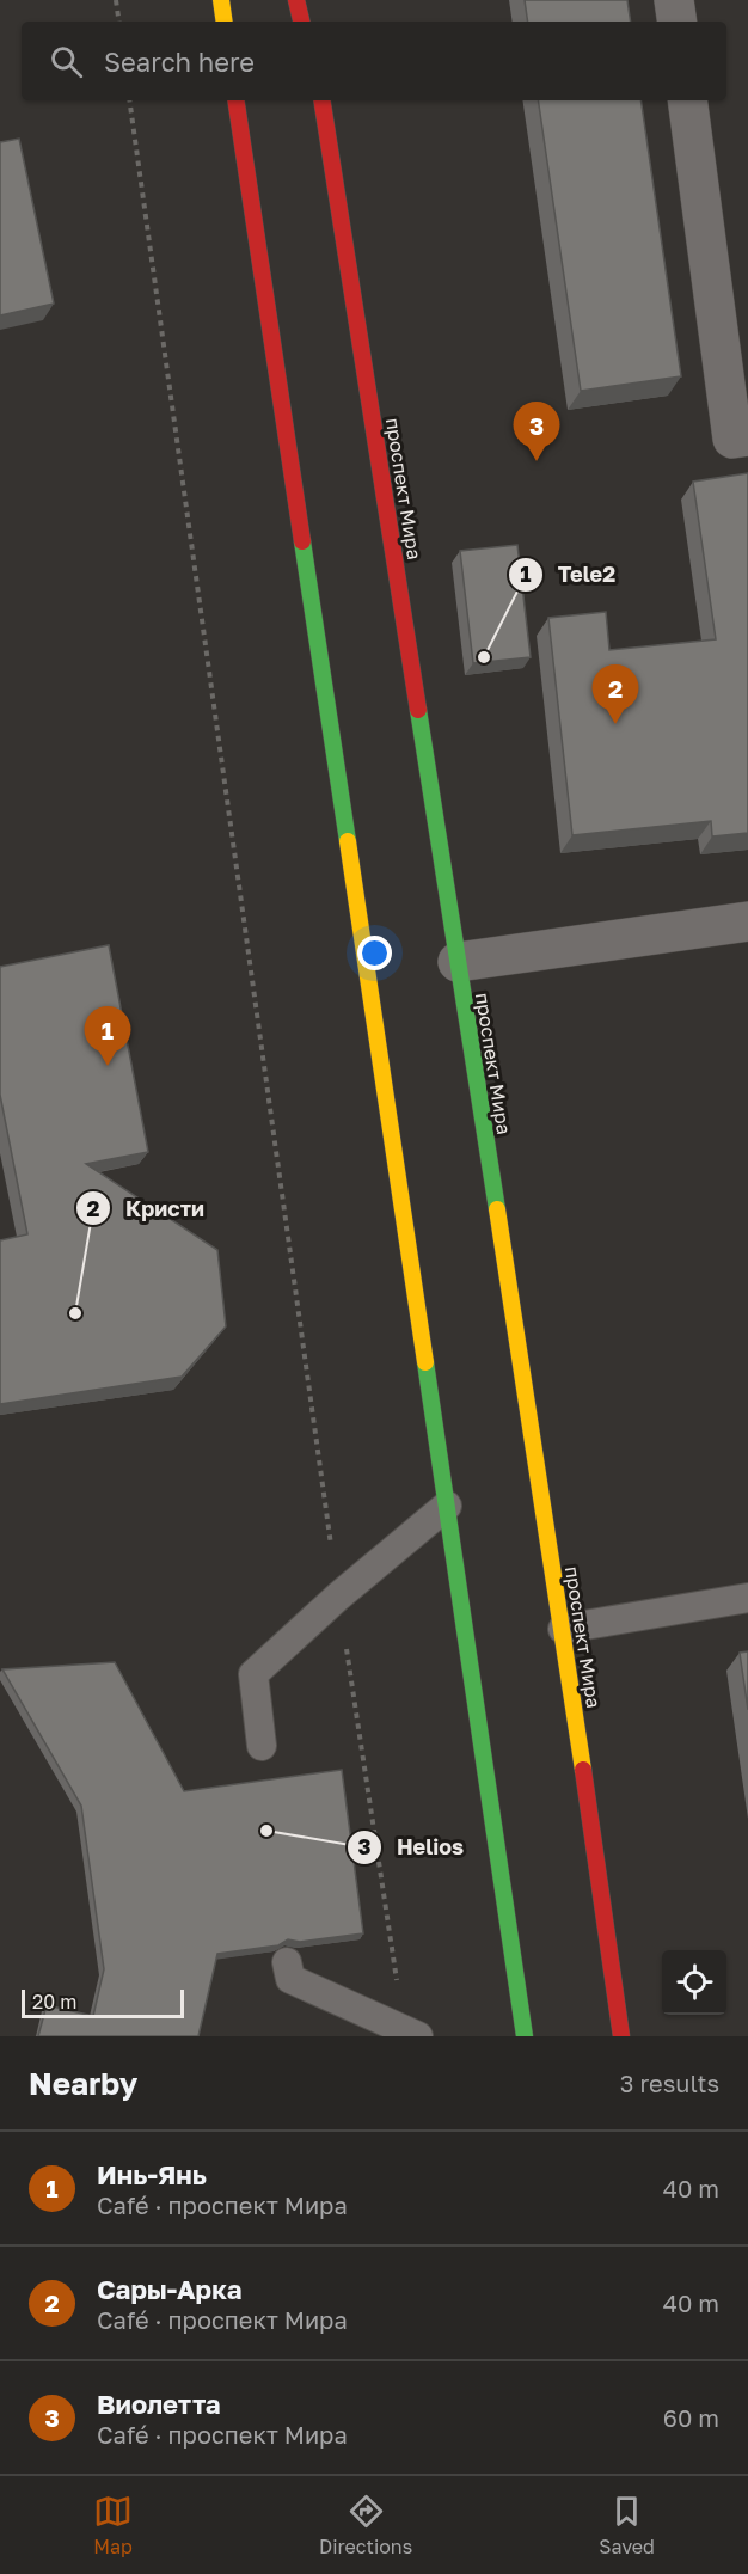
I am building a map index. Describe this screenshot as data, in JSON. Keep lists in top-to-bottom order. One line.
{"streets":{"main road":["проспект Мира"]},"places":["Tele2","Кристи","Helios"],"scale_bar":"20 m","page":{"search":"Search here","pins":["3","2","1"],"scale":"20 m","heading":["Nearby","3 results"],"list":[{"mark":"1","name":"Инь-Янь","note":"Café · проспект Мира","value":"40 m"},{"mark":"2","name":"Сары-Арка","note":"Café · проспект Мира","value":"40 m"},{"mark":"3","name":"Виолетта","note":"Café · проспект Мира","value":"60 m"}],"nav":["Map","Directions","Saved"]}}
